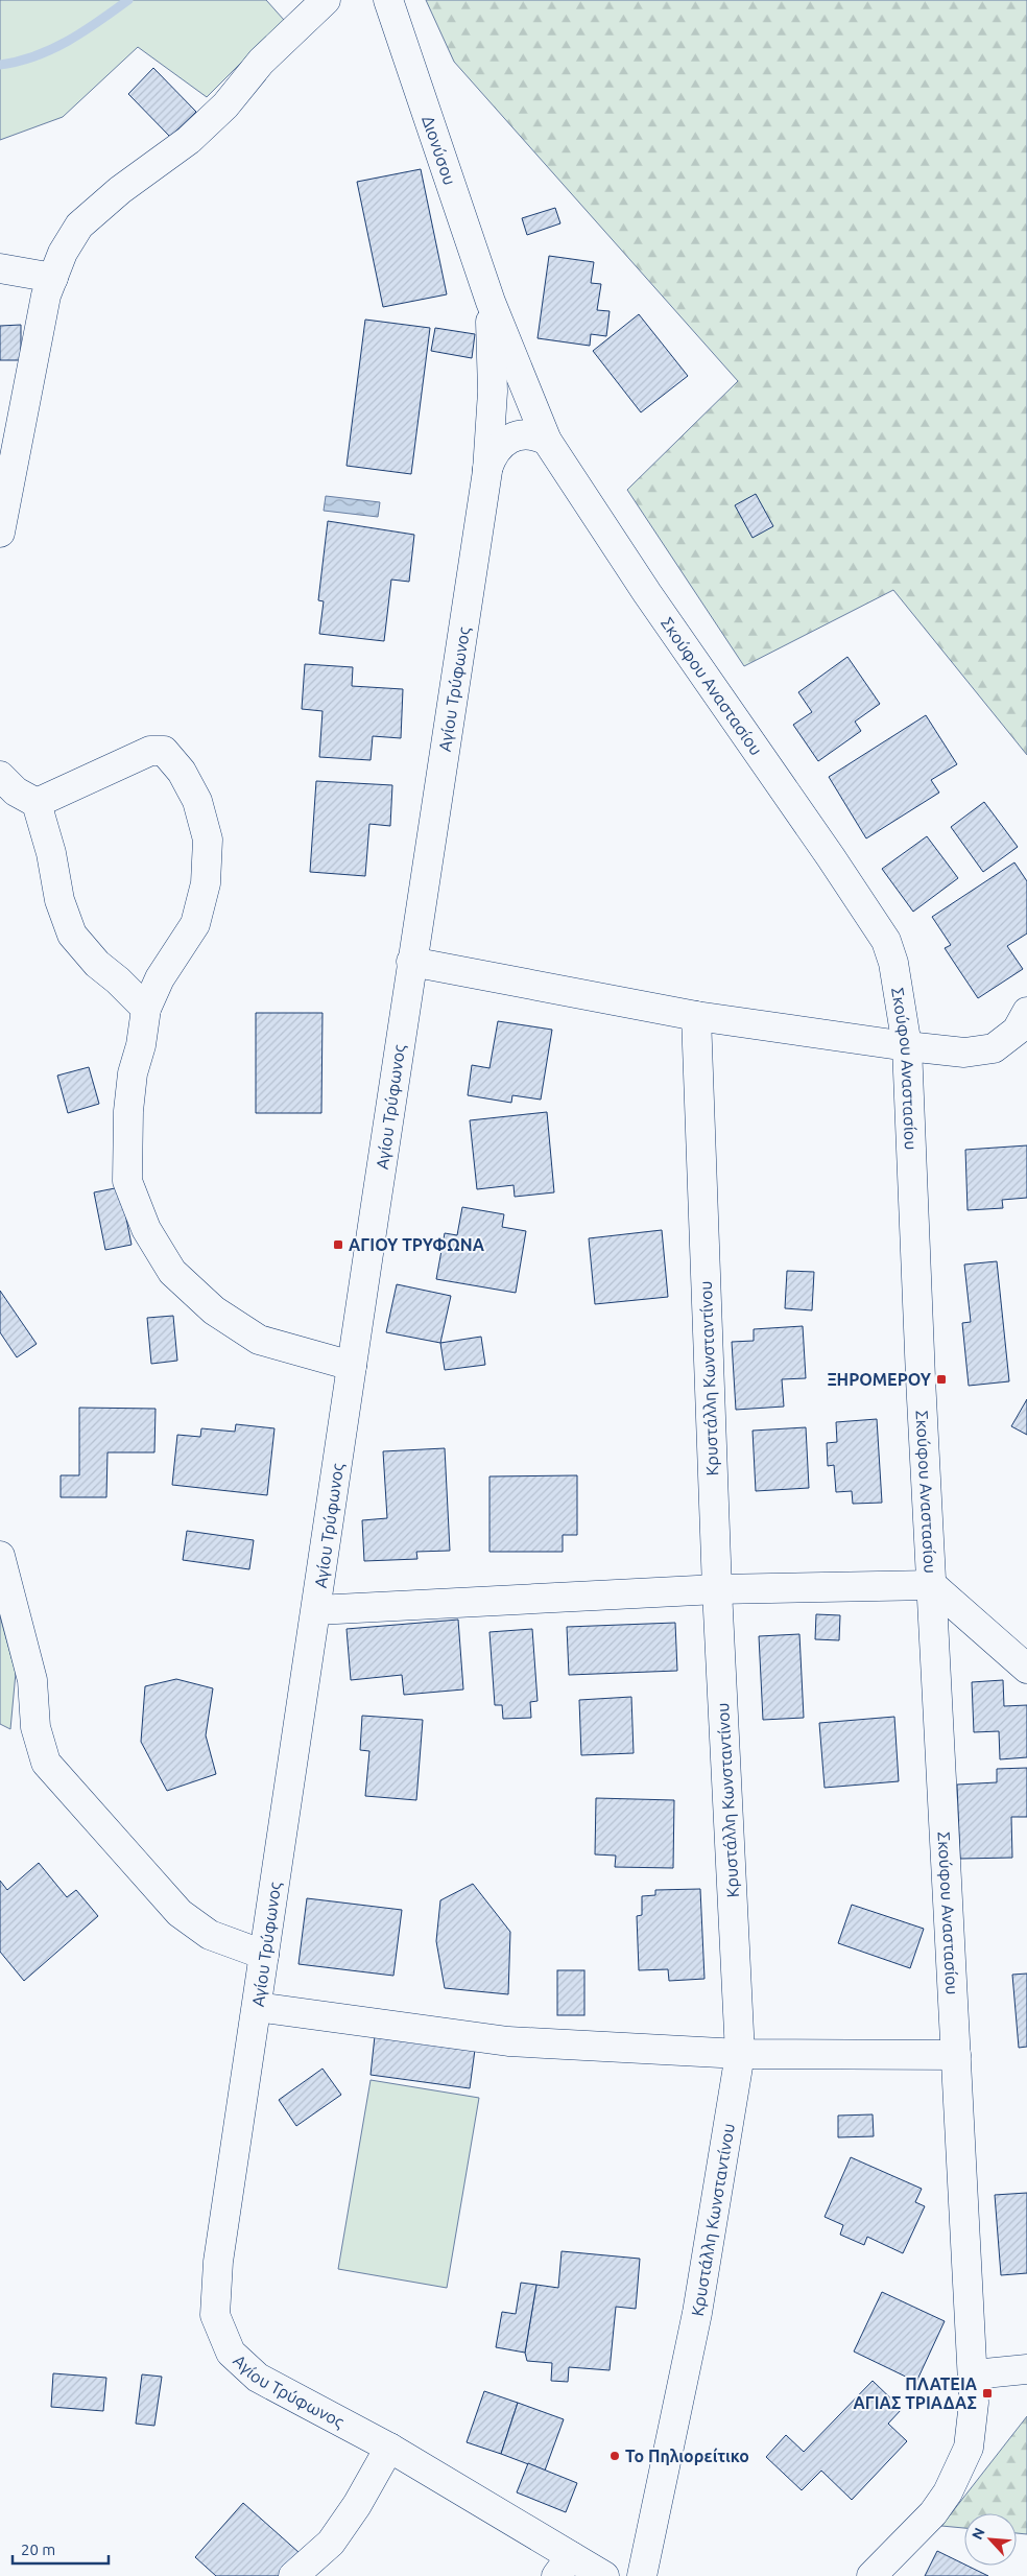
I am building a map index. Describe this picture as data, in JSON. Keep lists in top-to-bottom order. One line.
{"streets":{"street":["Διονύσου","Σκούφου Αναστασίου","Αγίου Τρύφωνος","Κρυστάλλη Κωνσταντίνου"]},"crossings":[["Διονύσου","Σκούφου Αναστασίου"],["Διονύσου","Αγίου Τρύφωνος"],["Σκούφου Αναστασίου","Αγίου Τρύφωνος"]],"places":{"transit":["ΑΓΙΟΥ ΤΡΥΦΩΝΑ","ΞΗΡΟΜΕΡΟΥ","ΠΛΑΤΕΙΑ ΑΓΙΑΣ ΤΡΙΑΔΑΣ"],"other":["Το Πηλιορείτικο"]},"scale_bar":"20 m","north":"top left"}
